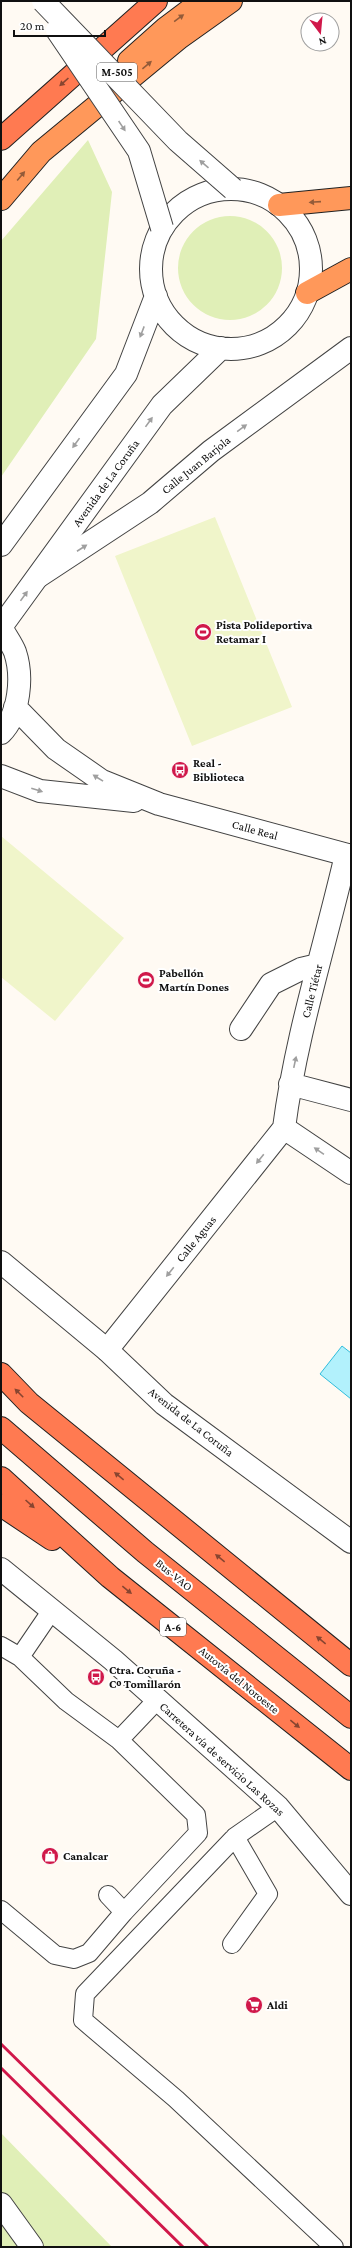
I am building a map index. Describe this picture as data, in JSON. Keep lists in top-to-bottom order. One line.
{"streets":{"highway":["M-505","Bus-VAO","A-6","Autovía del Noroeste"],"street":["Calle Juan Barjola","Avenida de La Coruña","Calle Real","Calle Tiétar","Calle Aguas","Carretera vía de servicio Las Rozas"]},"crossings":[["Calle Juan Barjola","Avenida de La Coruña"],["Avenida de La Coruña","Calle Aguas"],["Calle Real","Calle Tiétar"],["Calle Tiétar","Calle Aguas"]],"one_way":["Calle Tiétar","Calle Aguas"],"places":{"sports":["Pista Polideportiva Retamar I","Pabellón Martín Dones"],"bus stop":["Real - Biblioteca","Ctra. Coruña - Cº Tomillarón"],"shop":["Canalcar"],"supermarket":["Aldi"]},"scale_bar":"20 m","north":"bottom"}
